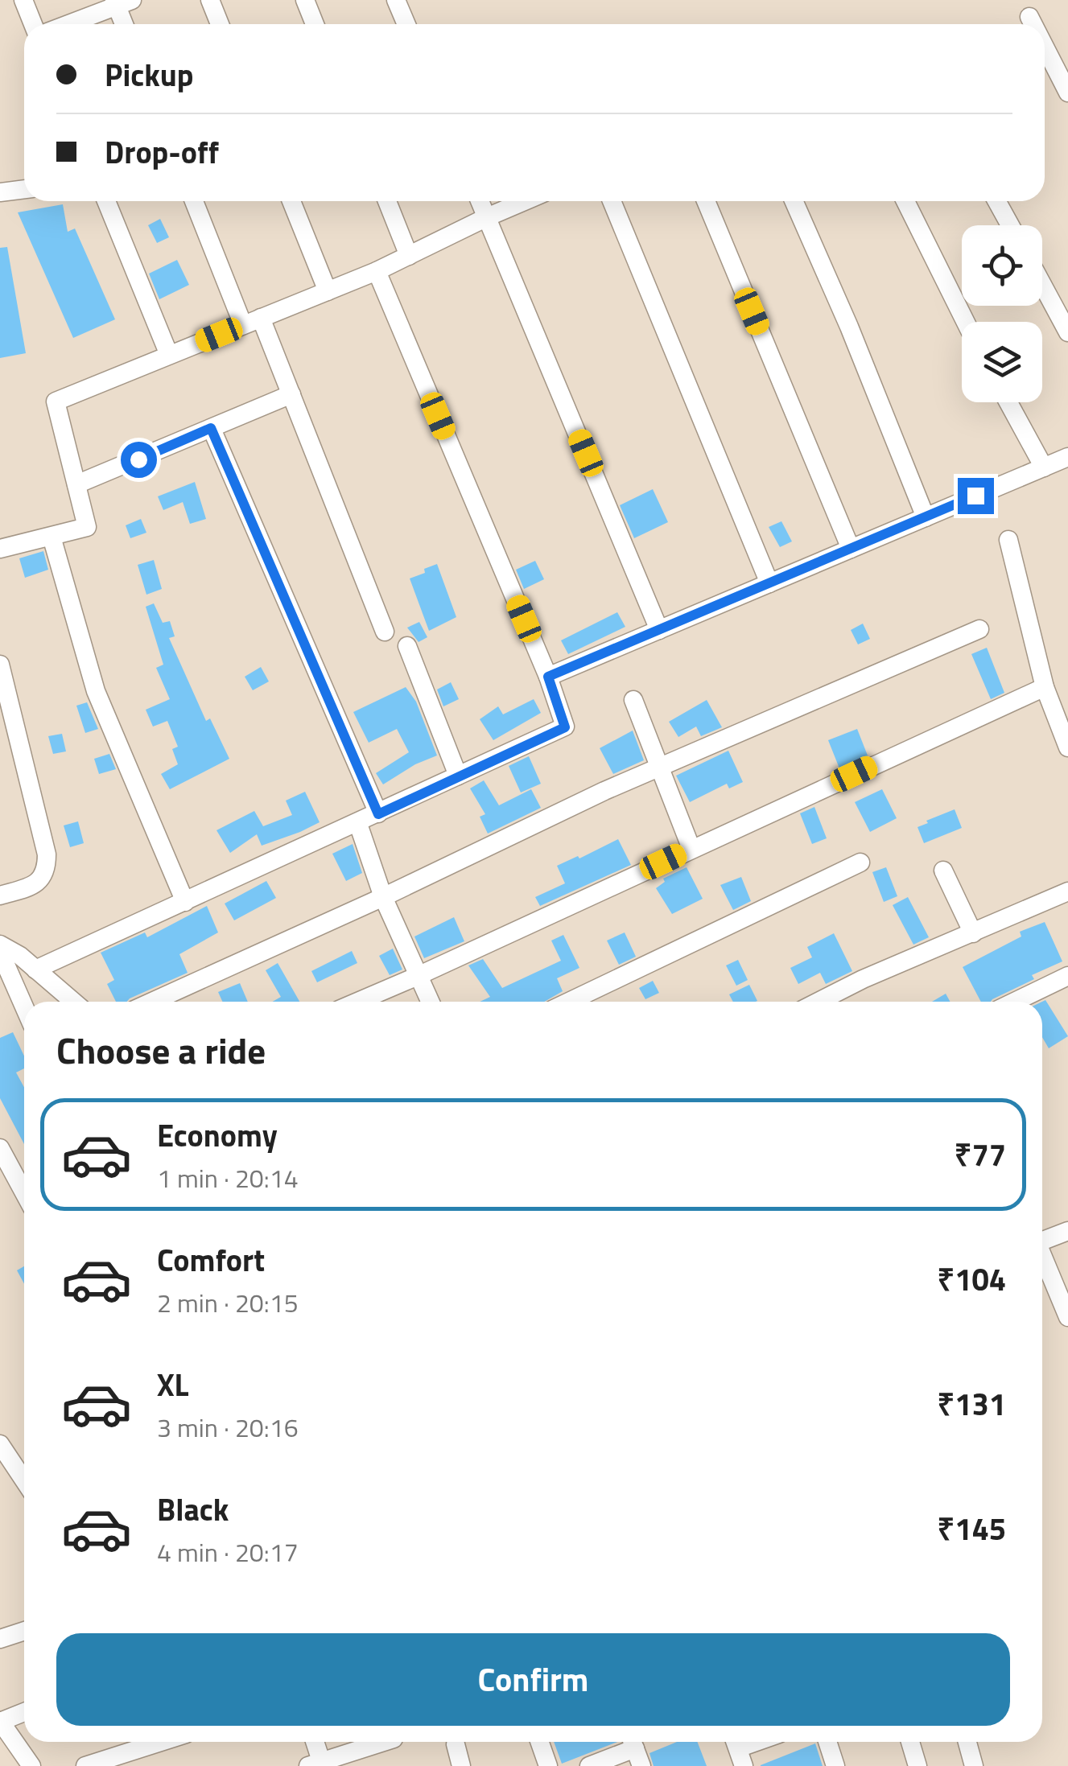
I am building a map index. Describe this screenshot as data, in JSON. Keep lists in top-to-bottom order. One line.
{"page":{"banner":["Pickup","Drop-off"],"heading":"Choose a ride","list":[{"name":"Economy","note":"1 min · 20:14","value":"₹77"},{"name":"Comfort","note":"2 min · 20:15","value":"₹104"},{"name":"XL","note":"3 min · 20:16","value":"₹131"},{"name":"Black","note":"4 min · 20:17","value":"₹145"}],"buttons":"Confirm"}}
